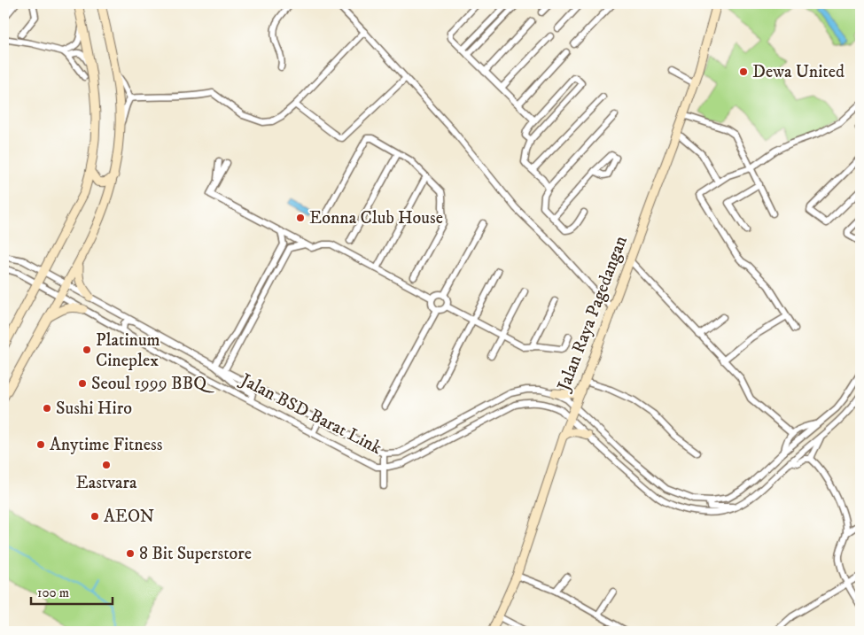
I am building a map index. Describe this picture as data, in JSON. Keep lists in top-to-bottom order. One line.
{"streets":{"main road":["Jalan Raya Pagedangan"],"street":["Jalan BSD Barat Link"]},"crossings":[["Jalan Raya Pagedangan","Jalan BSD Barat Link"]],"places":["Dewa United","Eonna Club House","Platinum Cineplex","Seoul 1999 BBQ","Sushi Hiro","Anytime Fitness","Eastvara","AEON","8 Bit Superstore"],"scale_bar":"100 m"}
